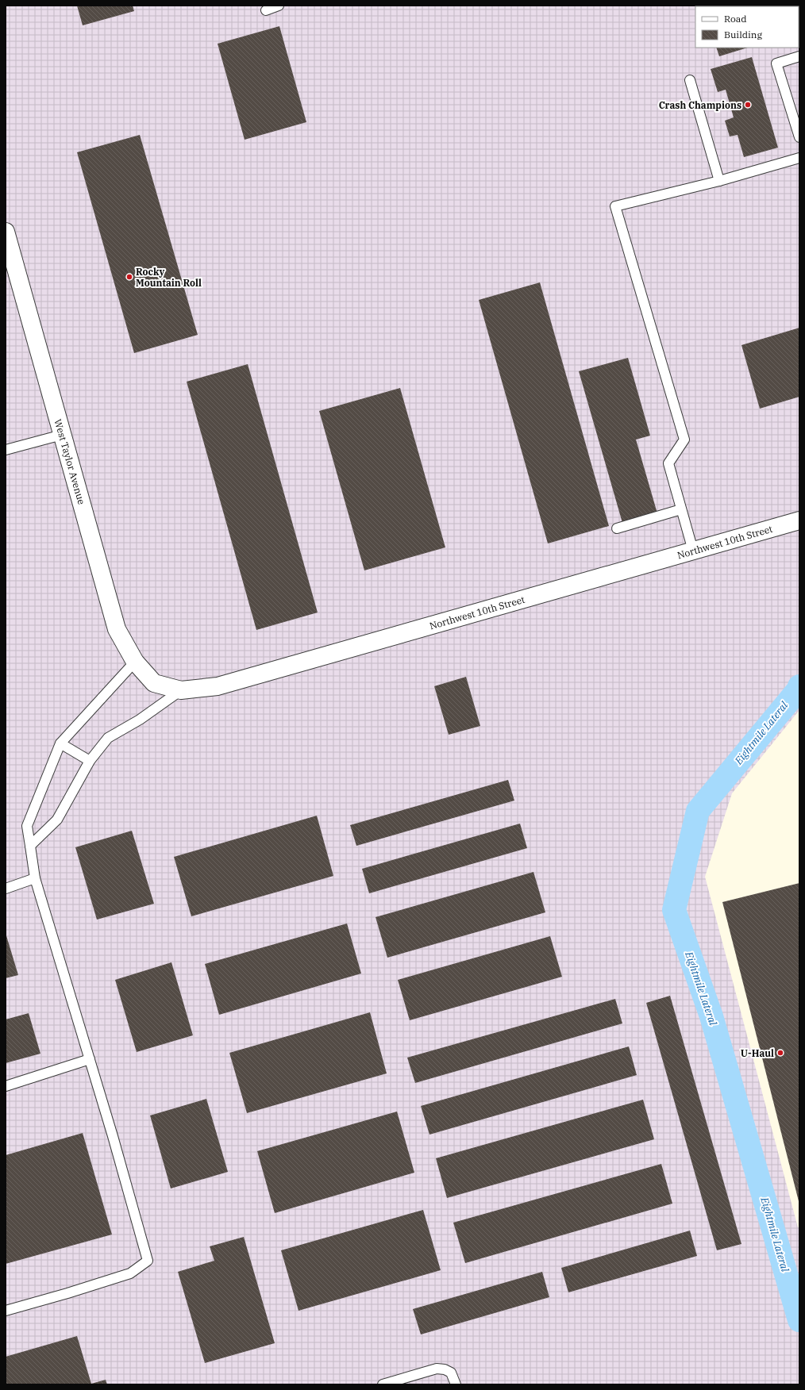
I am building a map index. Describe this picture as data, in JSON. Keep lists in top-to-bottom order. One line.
{"streets":{"street":["West Taylor Avenue","Northwest 10th Street"]},"crossings":[["West Taylor Avenue","Northwest 10th Street"]],"water":["Eightmile Lateral"],"places":["Crash Champions","Rocky Mountain Roll","U-Haul"],"legend":["Road","Building"]}
